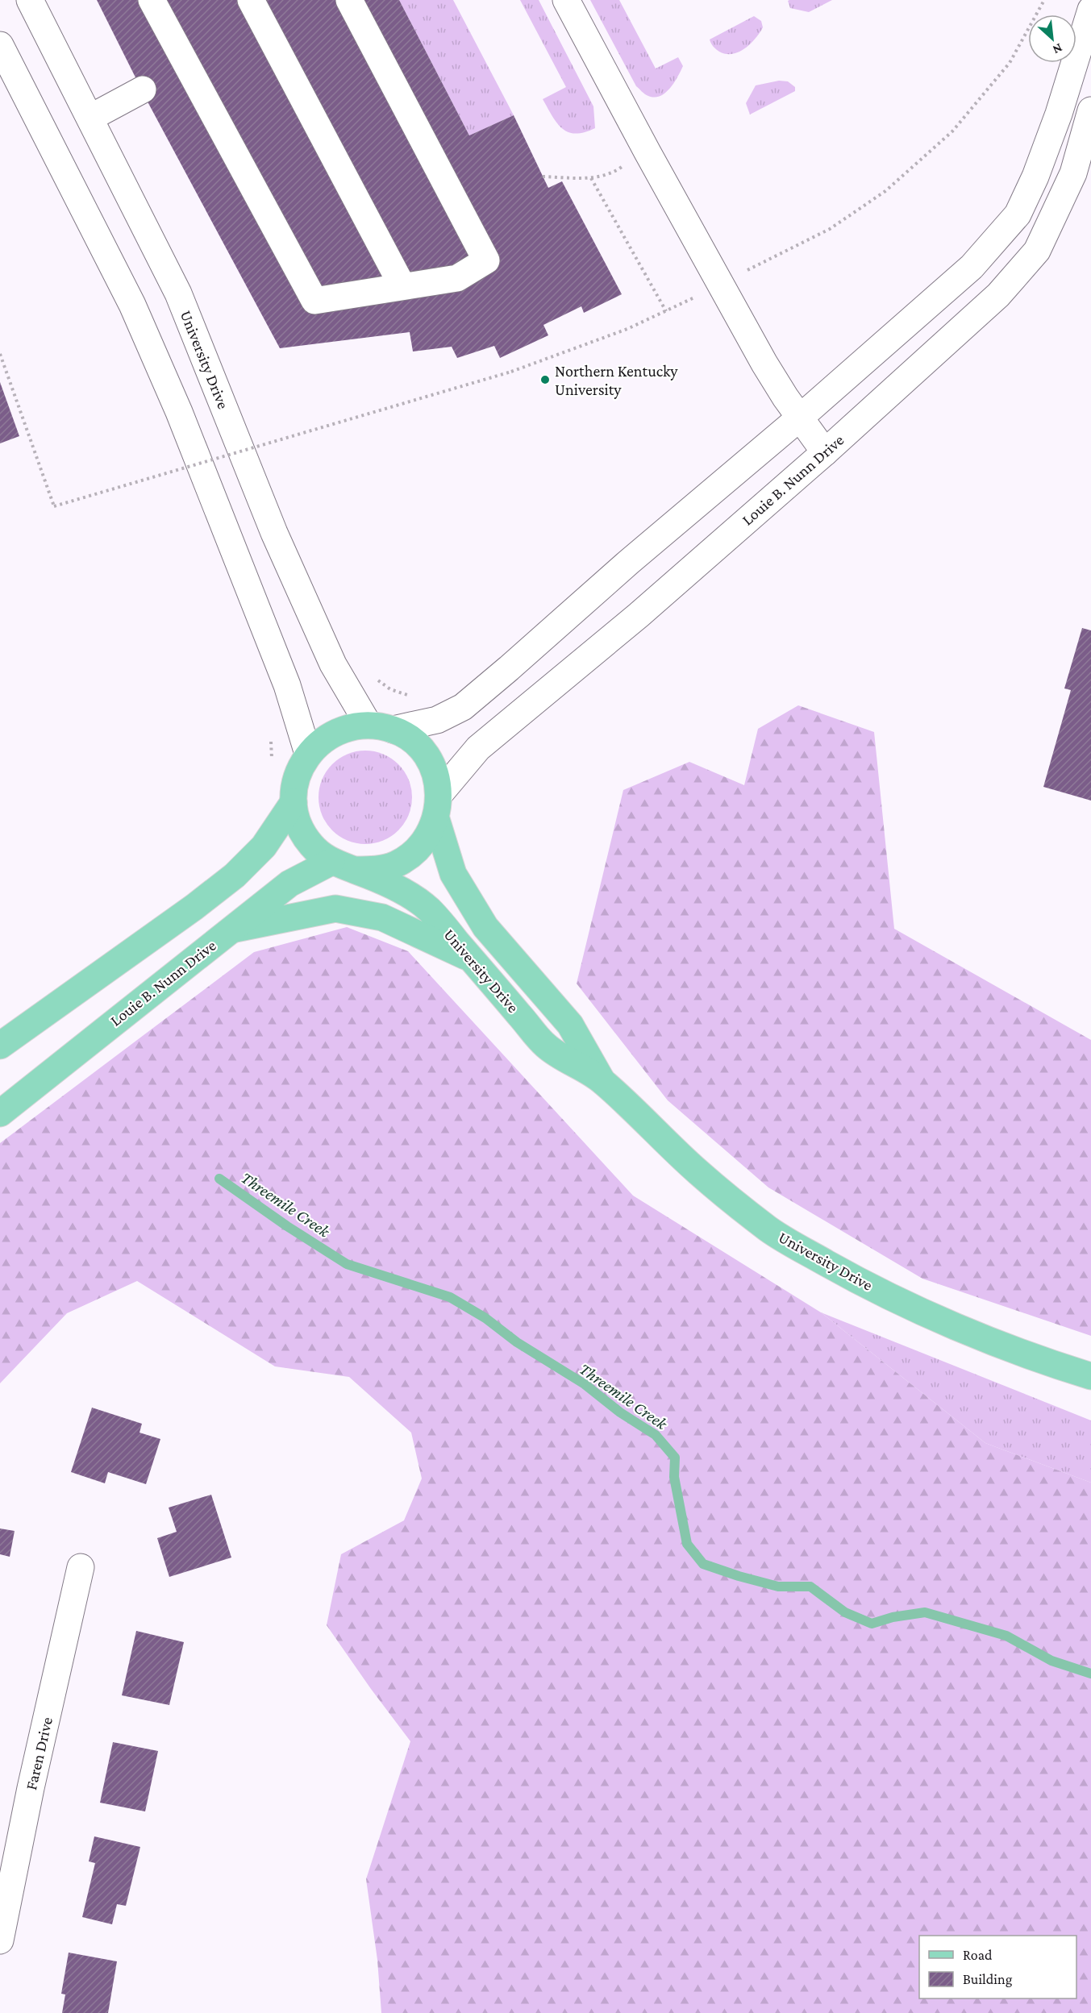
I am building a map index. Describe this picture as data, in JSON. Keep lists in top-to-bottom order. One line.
{"streets":{"main road":["University Drive","Louie B. Nunn Drive"],"street":["Faren Drive"]},"crossings":[["University Drive","Louie B. Nunn Drive"]],"water":["Threemile Creek"],"places":["Northern Kentucky University"],"legend":["Road","Building"],"north":"bottom right"}
